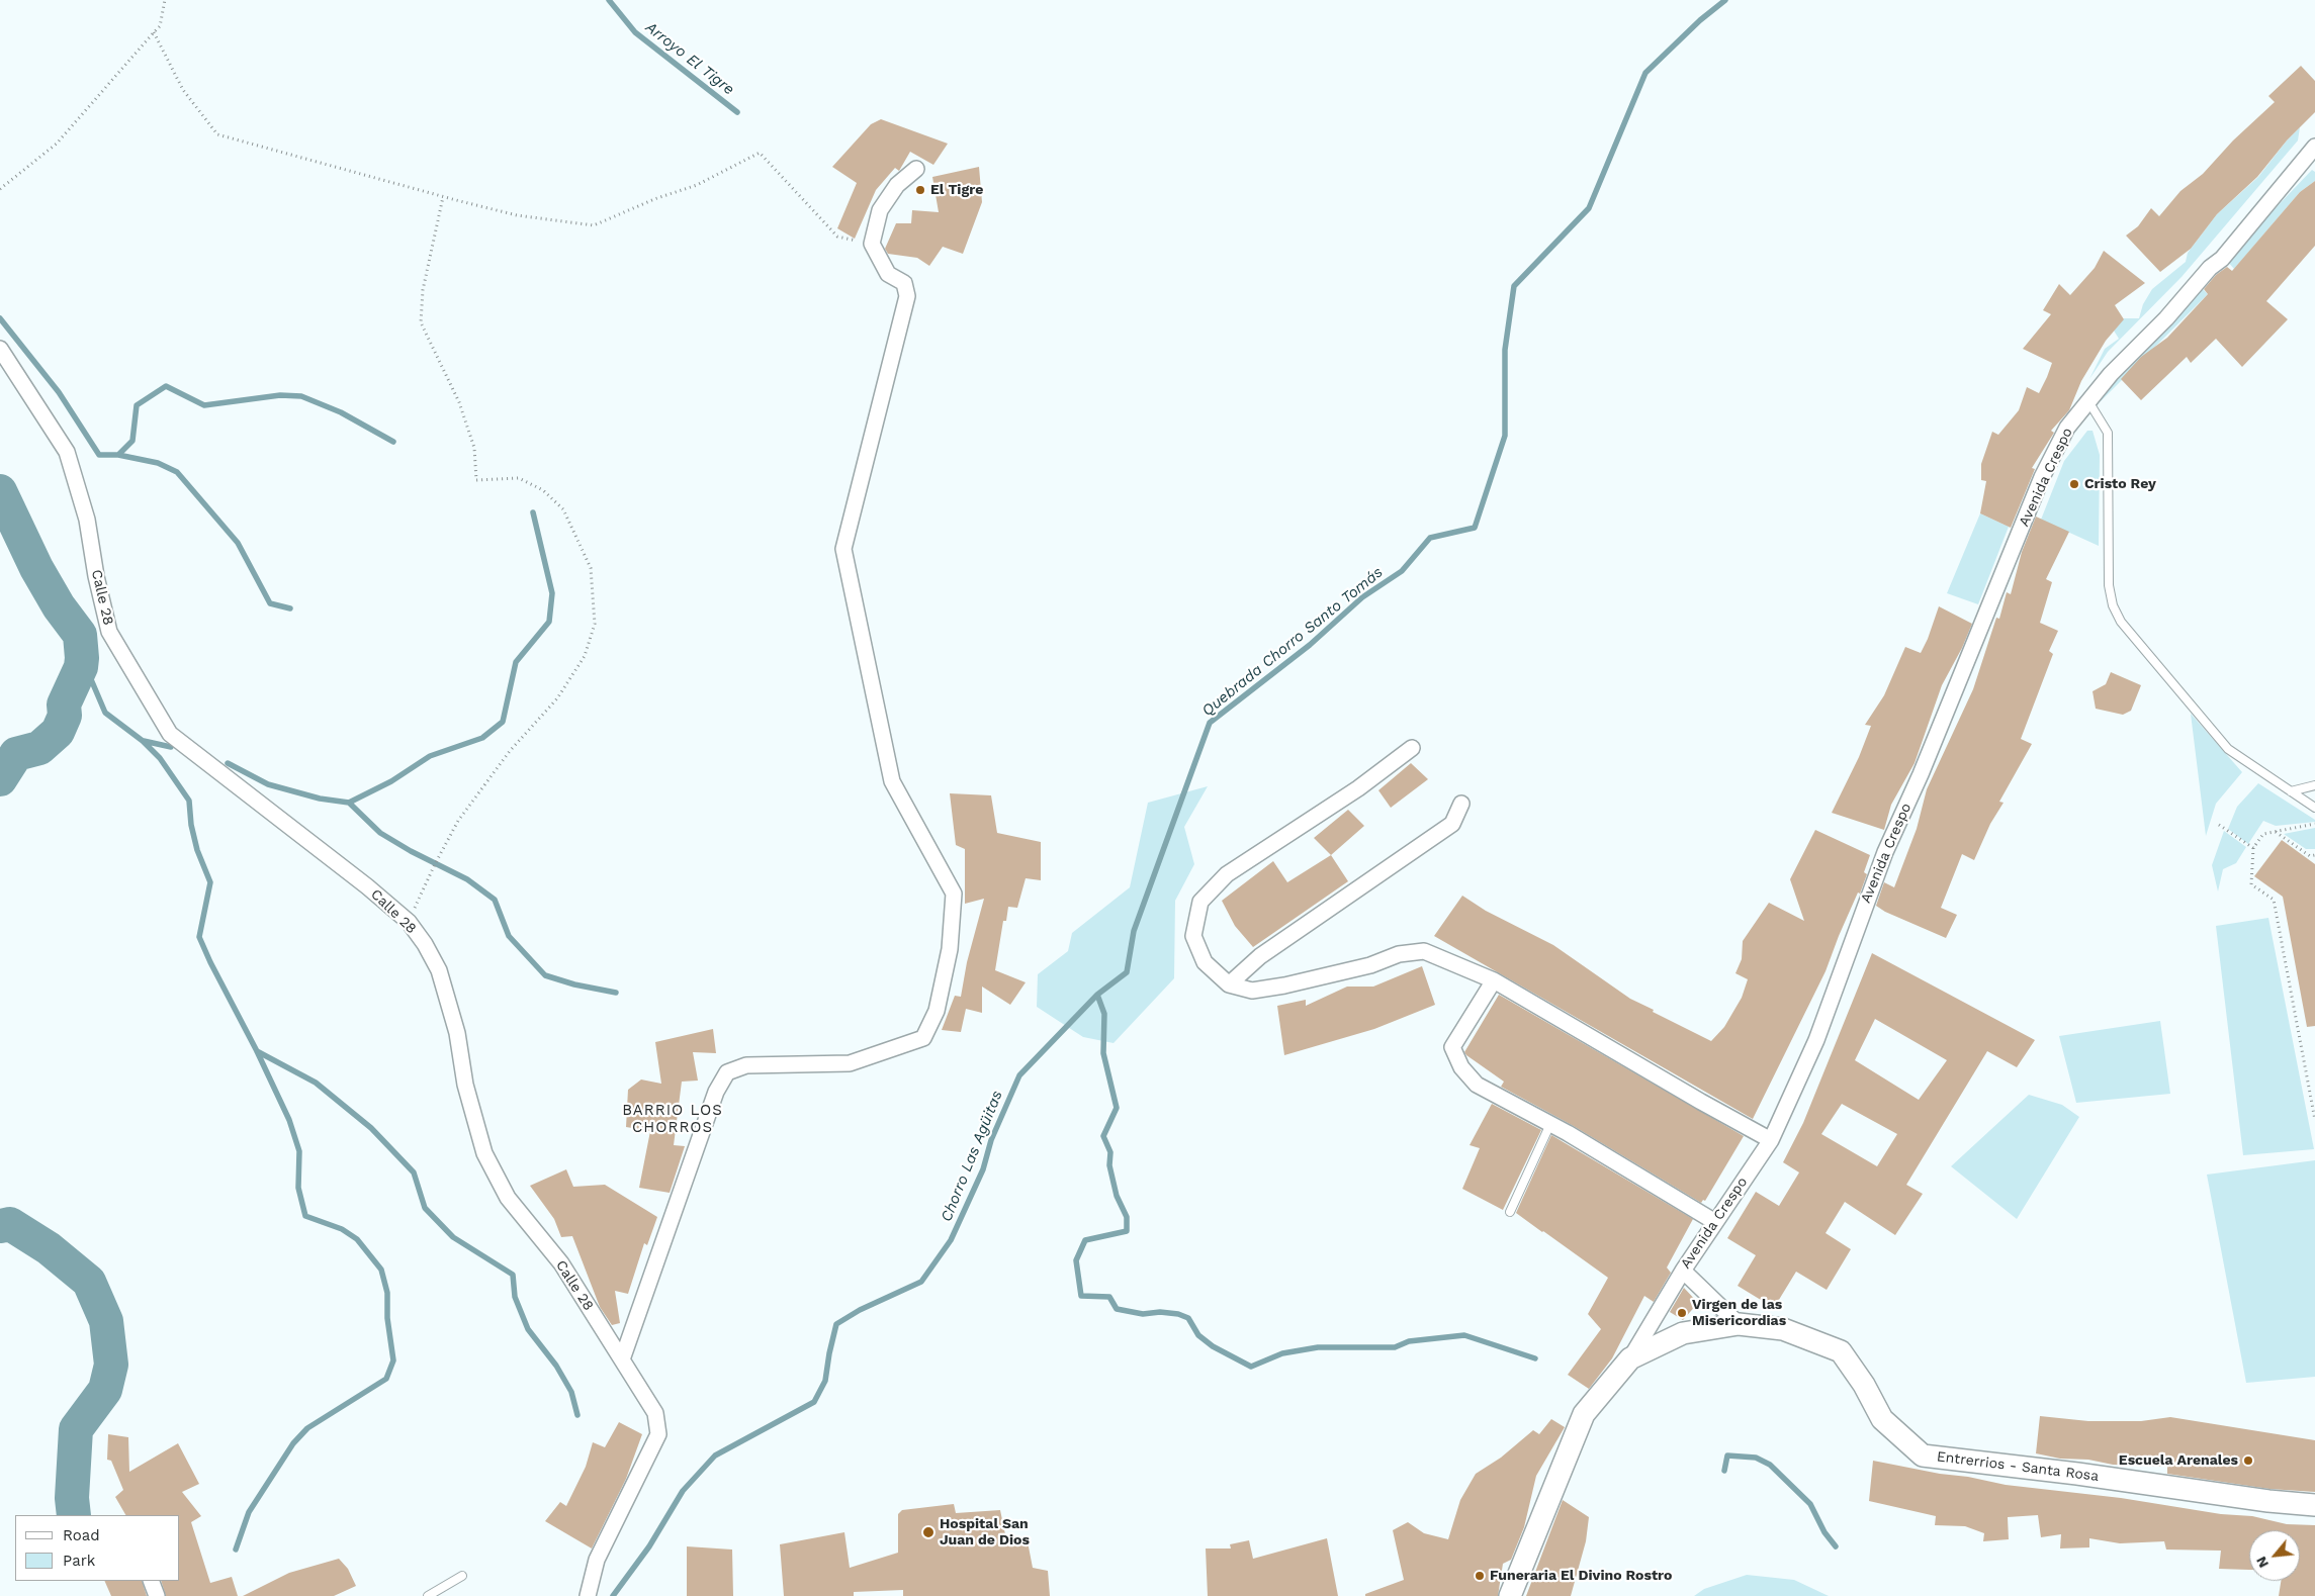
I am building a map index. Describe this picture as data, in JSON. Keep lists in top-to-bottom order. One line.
{"streets":{"main road":["Avenida Crespo","Entrerrios - Santa Rosa"],"street":["Calle 28"]},"crossings":[["Avenida Crespo","Entrerrios - Santa Rosa"]],"districts":["BARRIO LOS CHORROS"],"water":["Arroyo El Tigre","Quebrada Chorro Santo Tomás","Chorro Las Agüitas"],"places":["El Tigre","Cristo Rey","Virgen de las Misericordias","Escuela Arenales","Hospital San Juan de Dios","Funeraria El Divino Rostro"],"legend":["Road","Park"],"north":"bottom left"}
